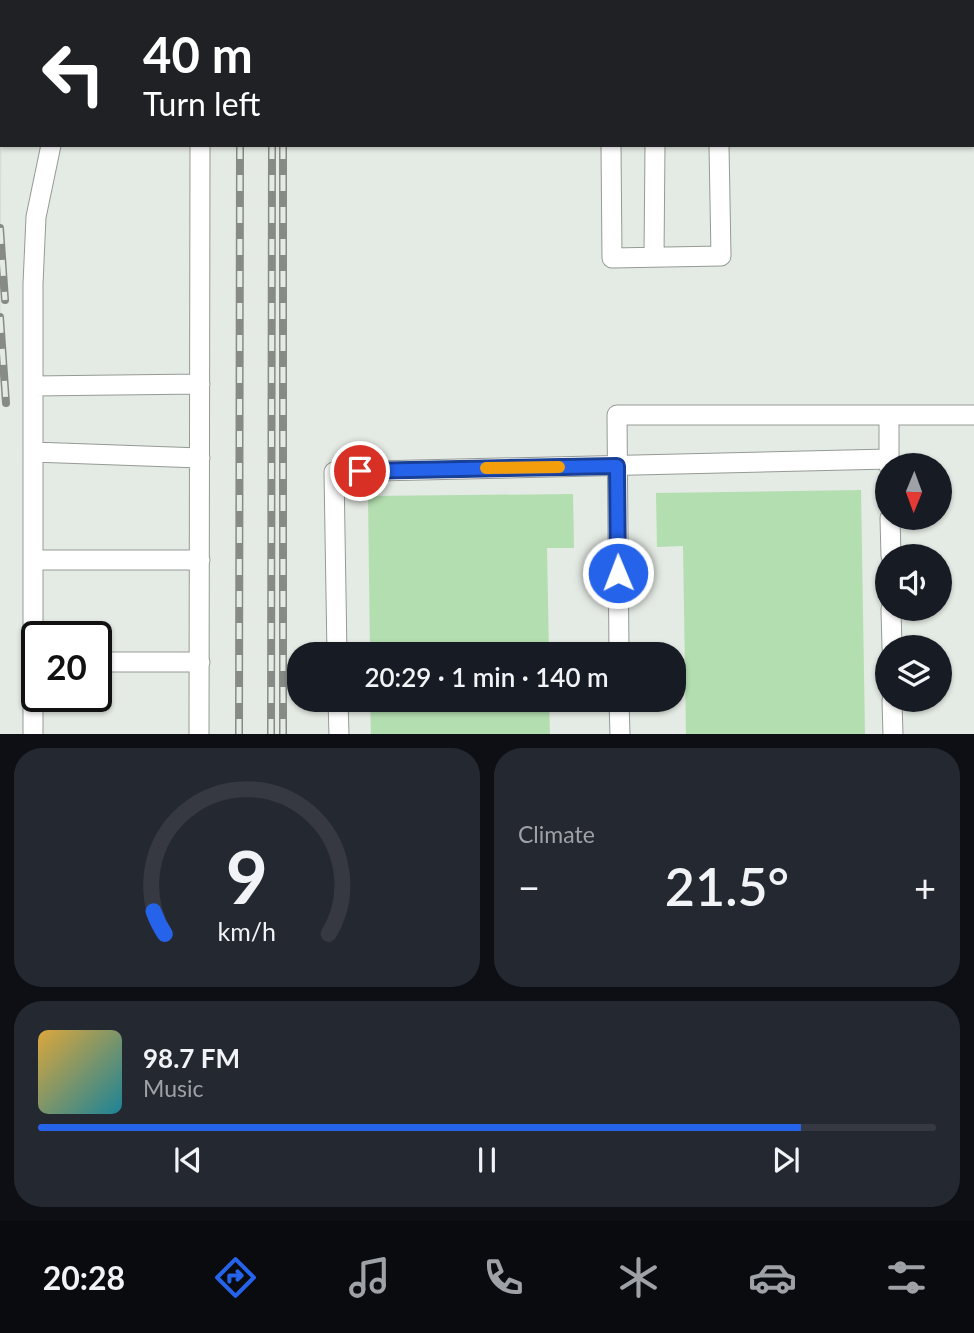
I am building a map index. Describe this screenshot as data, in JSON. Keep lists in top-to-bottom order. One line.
{"north":"bottom","page":{"turn":["40 m","Turn left"],"limit":"20","trip":"20:29 · 1 min · 140 m","tile":"Climate","heat":["−","21.5°","+"],"song":["98.7 FM","Music"],"tabs":"20:28","gauge":["9","km/h"]}}
